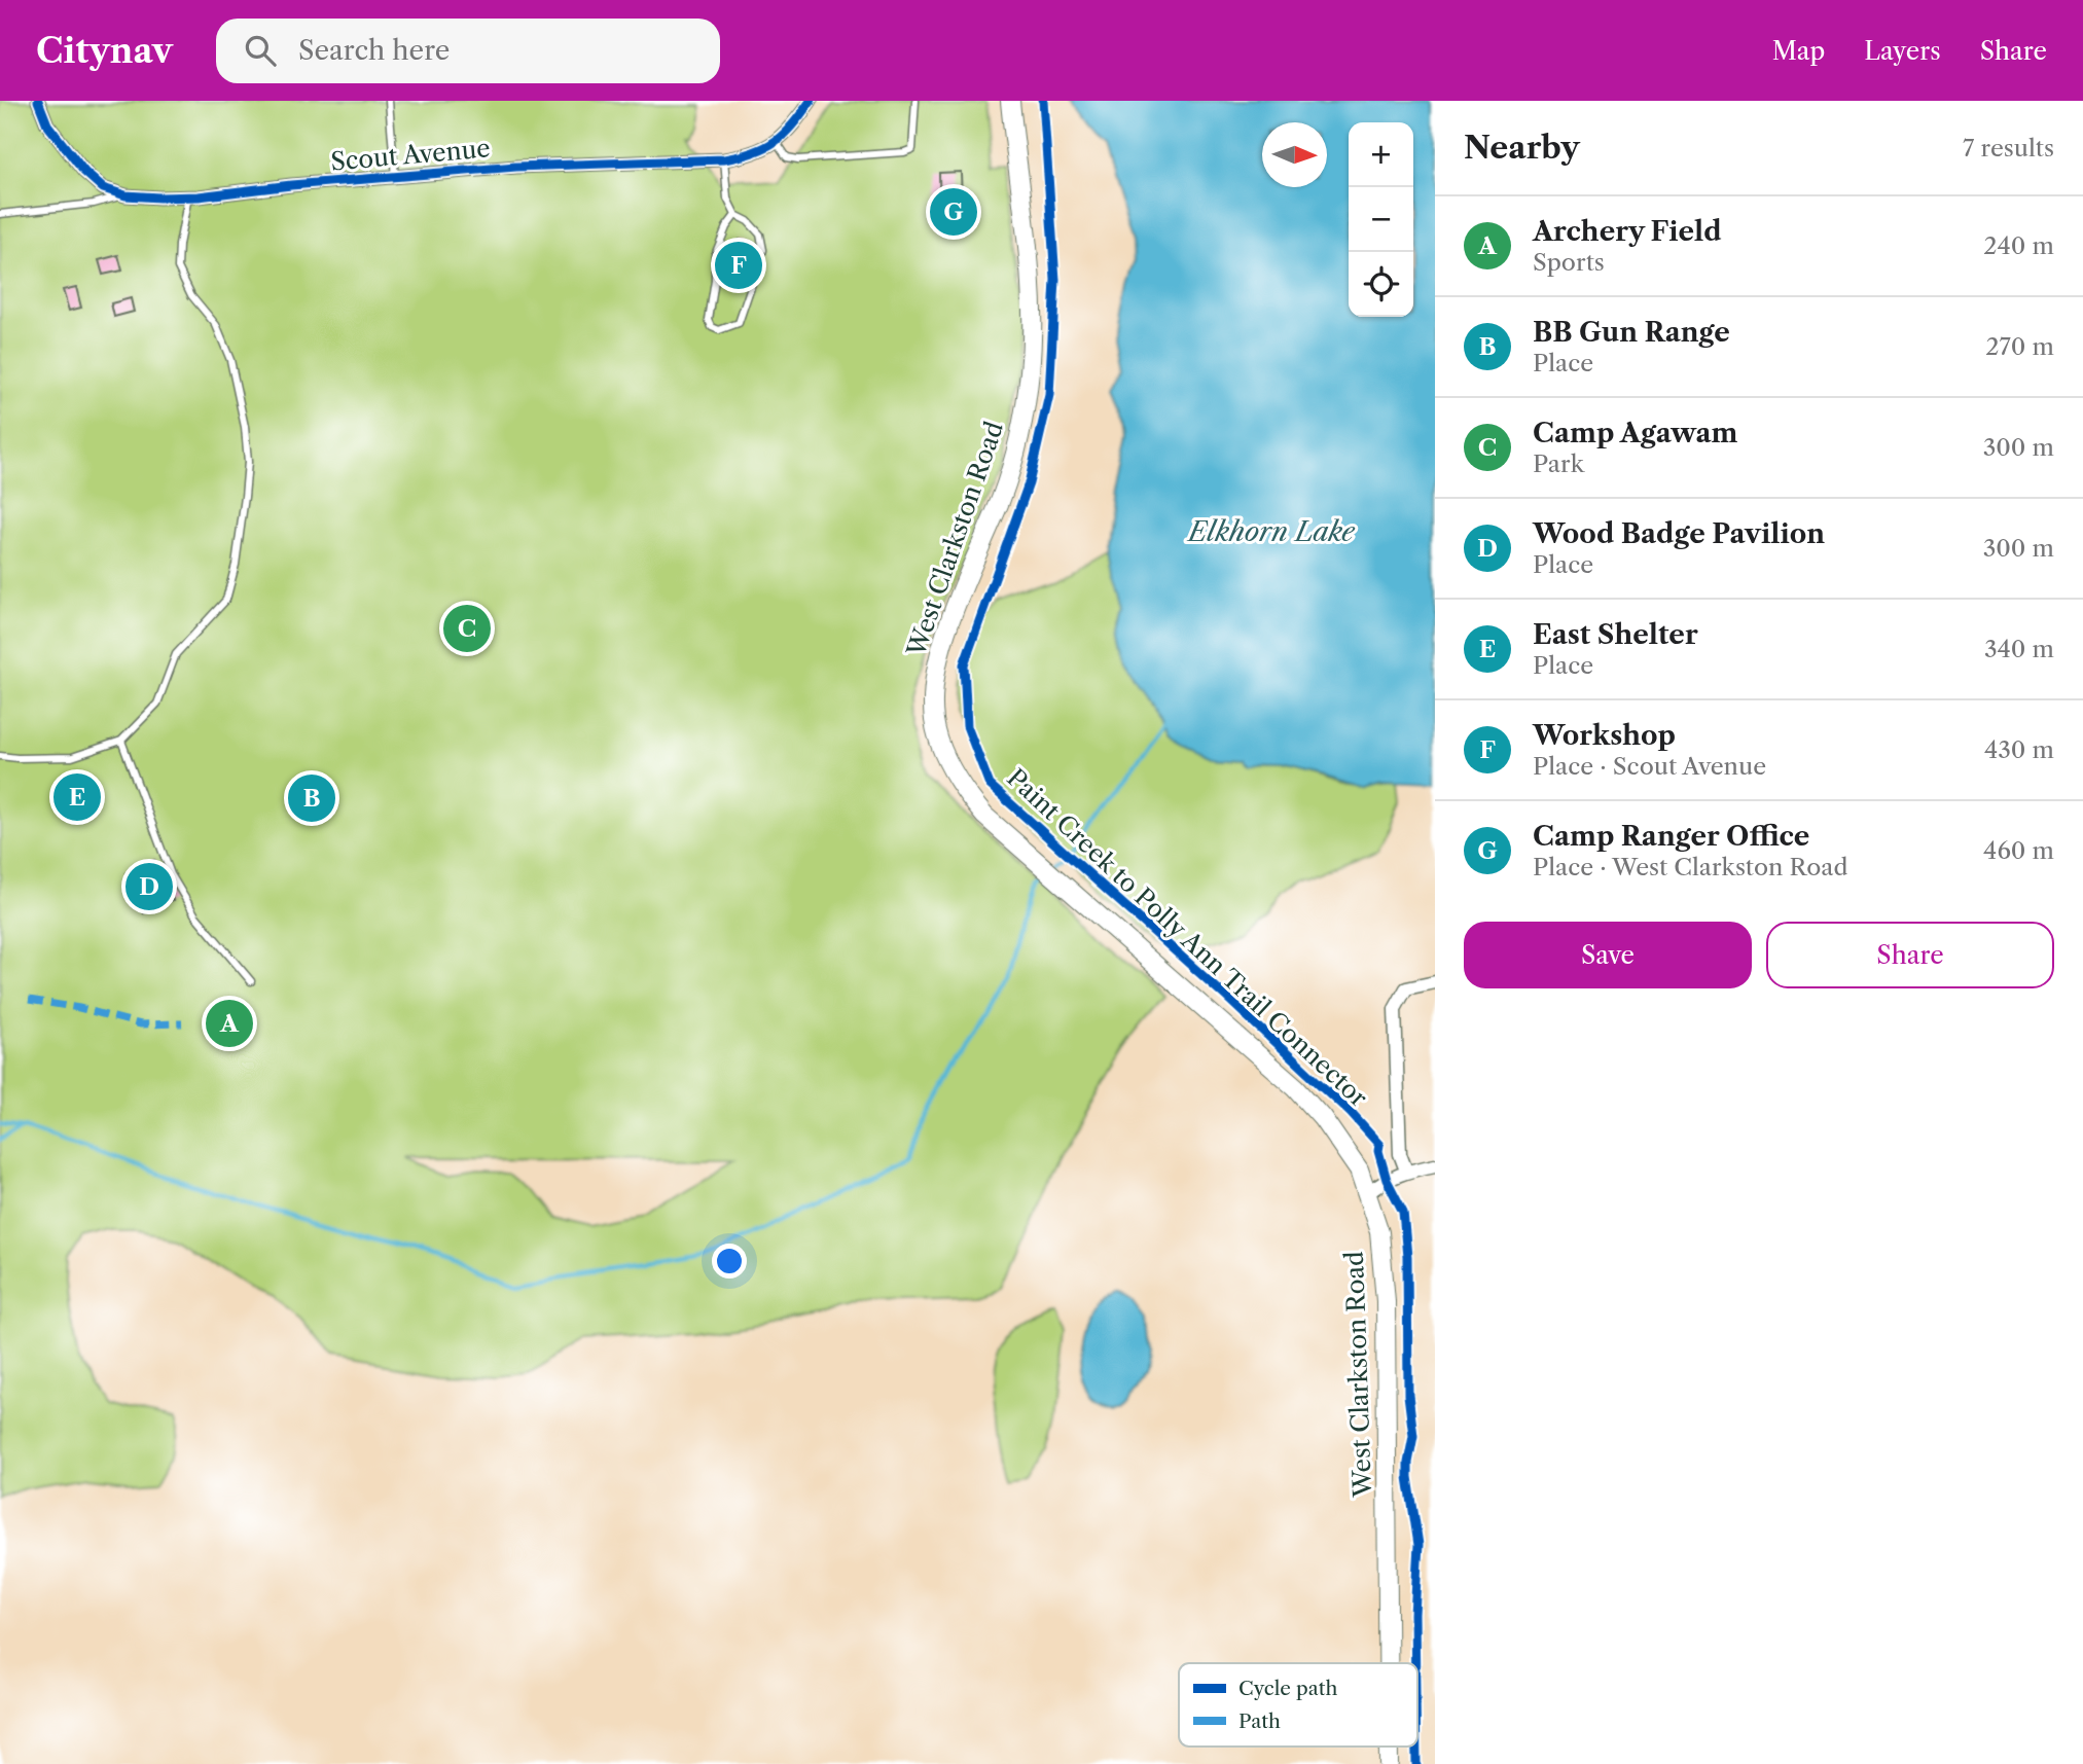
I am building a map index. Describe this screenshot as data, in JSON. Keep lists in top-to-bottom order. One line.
{"streets":{"main road":["West Clarkston Road"],"street":["Scout Avenue"],"cycle path":["Paint Creek to Polly Ann Trail Connector"]},"water":["Elkhorn Lake"],"legend":["Cycle path","Path"],"north":"right","page":{"header":"Citynav","search":"Search here","nav":["Map","Layers","Share"],"heading":["Nearby","7 results"],"map_buttons":["+","−"],"pins":["G","F","C","E","B","D","A"],"list":[{"mark":"A","name":"Archery Field","note":"Sports","value":"240 m"},{"mark":"B","name":"BB Gun Range","note":"Place","value":"270 m"},{"mark":"C","name":"Camp Agawam","note":"Park","value":"300 m"},{"mark":"D","name":"Wood Badge Pavilion","note":"Place","value":"300 m"},{"mark":"E","name":"East Shelter","note":"Place","value":"340 m"},{"mark":"F","name":"Workshop","note":"Place · Scout Avenue","value":"430 m"},{"mark":"G","name":"Camp Ranger Office","note":"Place · West Clarkston Road","value":"460 m"}],"buttons":["Save","Share"]}}
